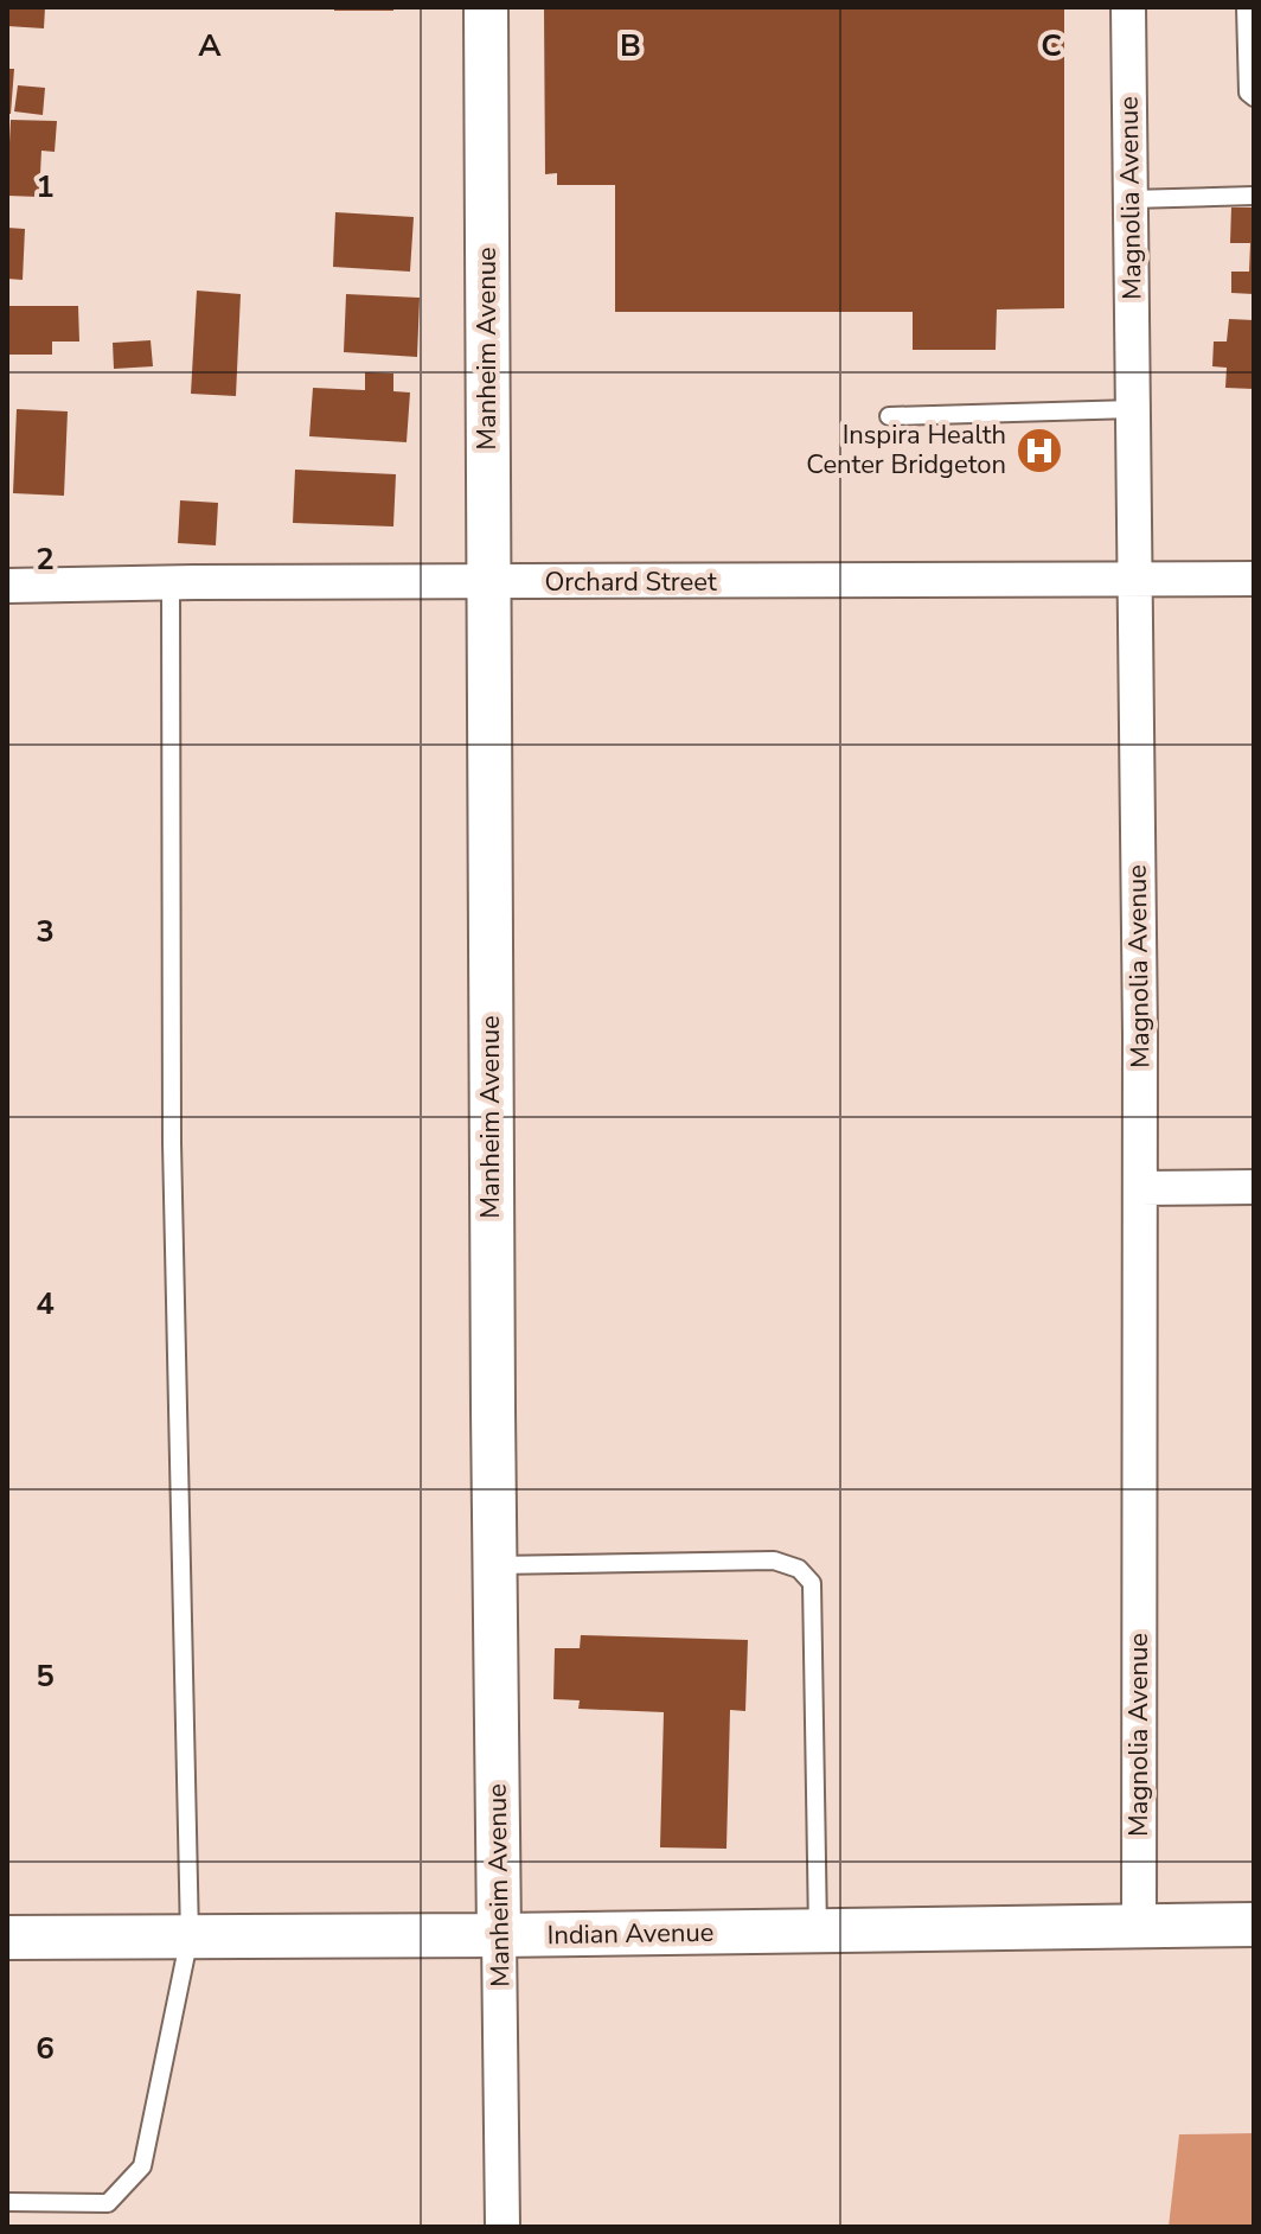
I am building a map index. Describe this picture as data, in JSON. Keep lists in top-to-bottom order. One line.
{"streets":{"street":["Magnolia Avenue","Manheim Avenue","Orchard Street","Indian Avenue"]},"crossings":[["Magnolia Avenue","Orchard Street"],["Magnolia Avenue","Indian Avenue"],["Manheim Avenue","Orchard Street"],["Manheim Avenue","Indian Avenue"]],"places":{"hospital":["Inspira Health Center Bridgeton"]},"grid":{"columns":["A","B","C"],"rows":["1","2","3","4","5","6"]}}
